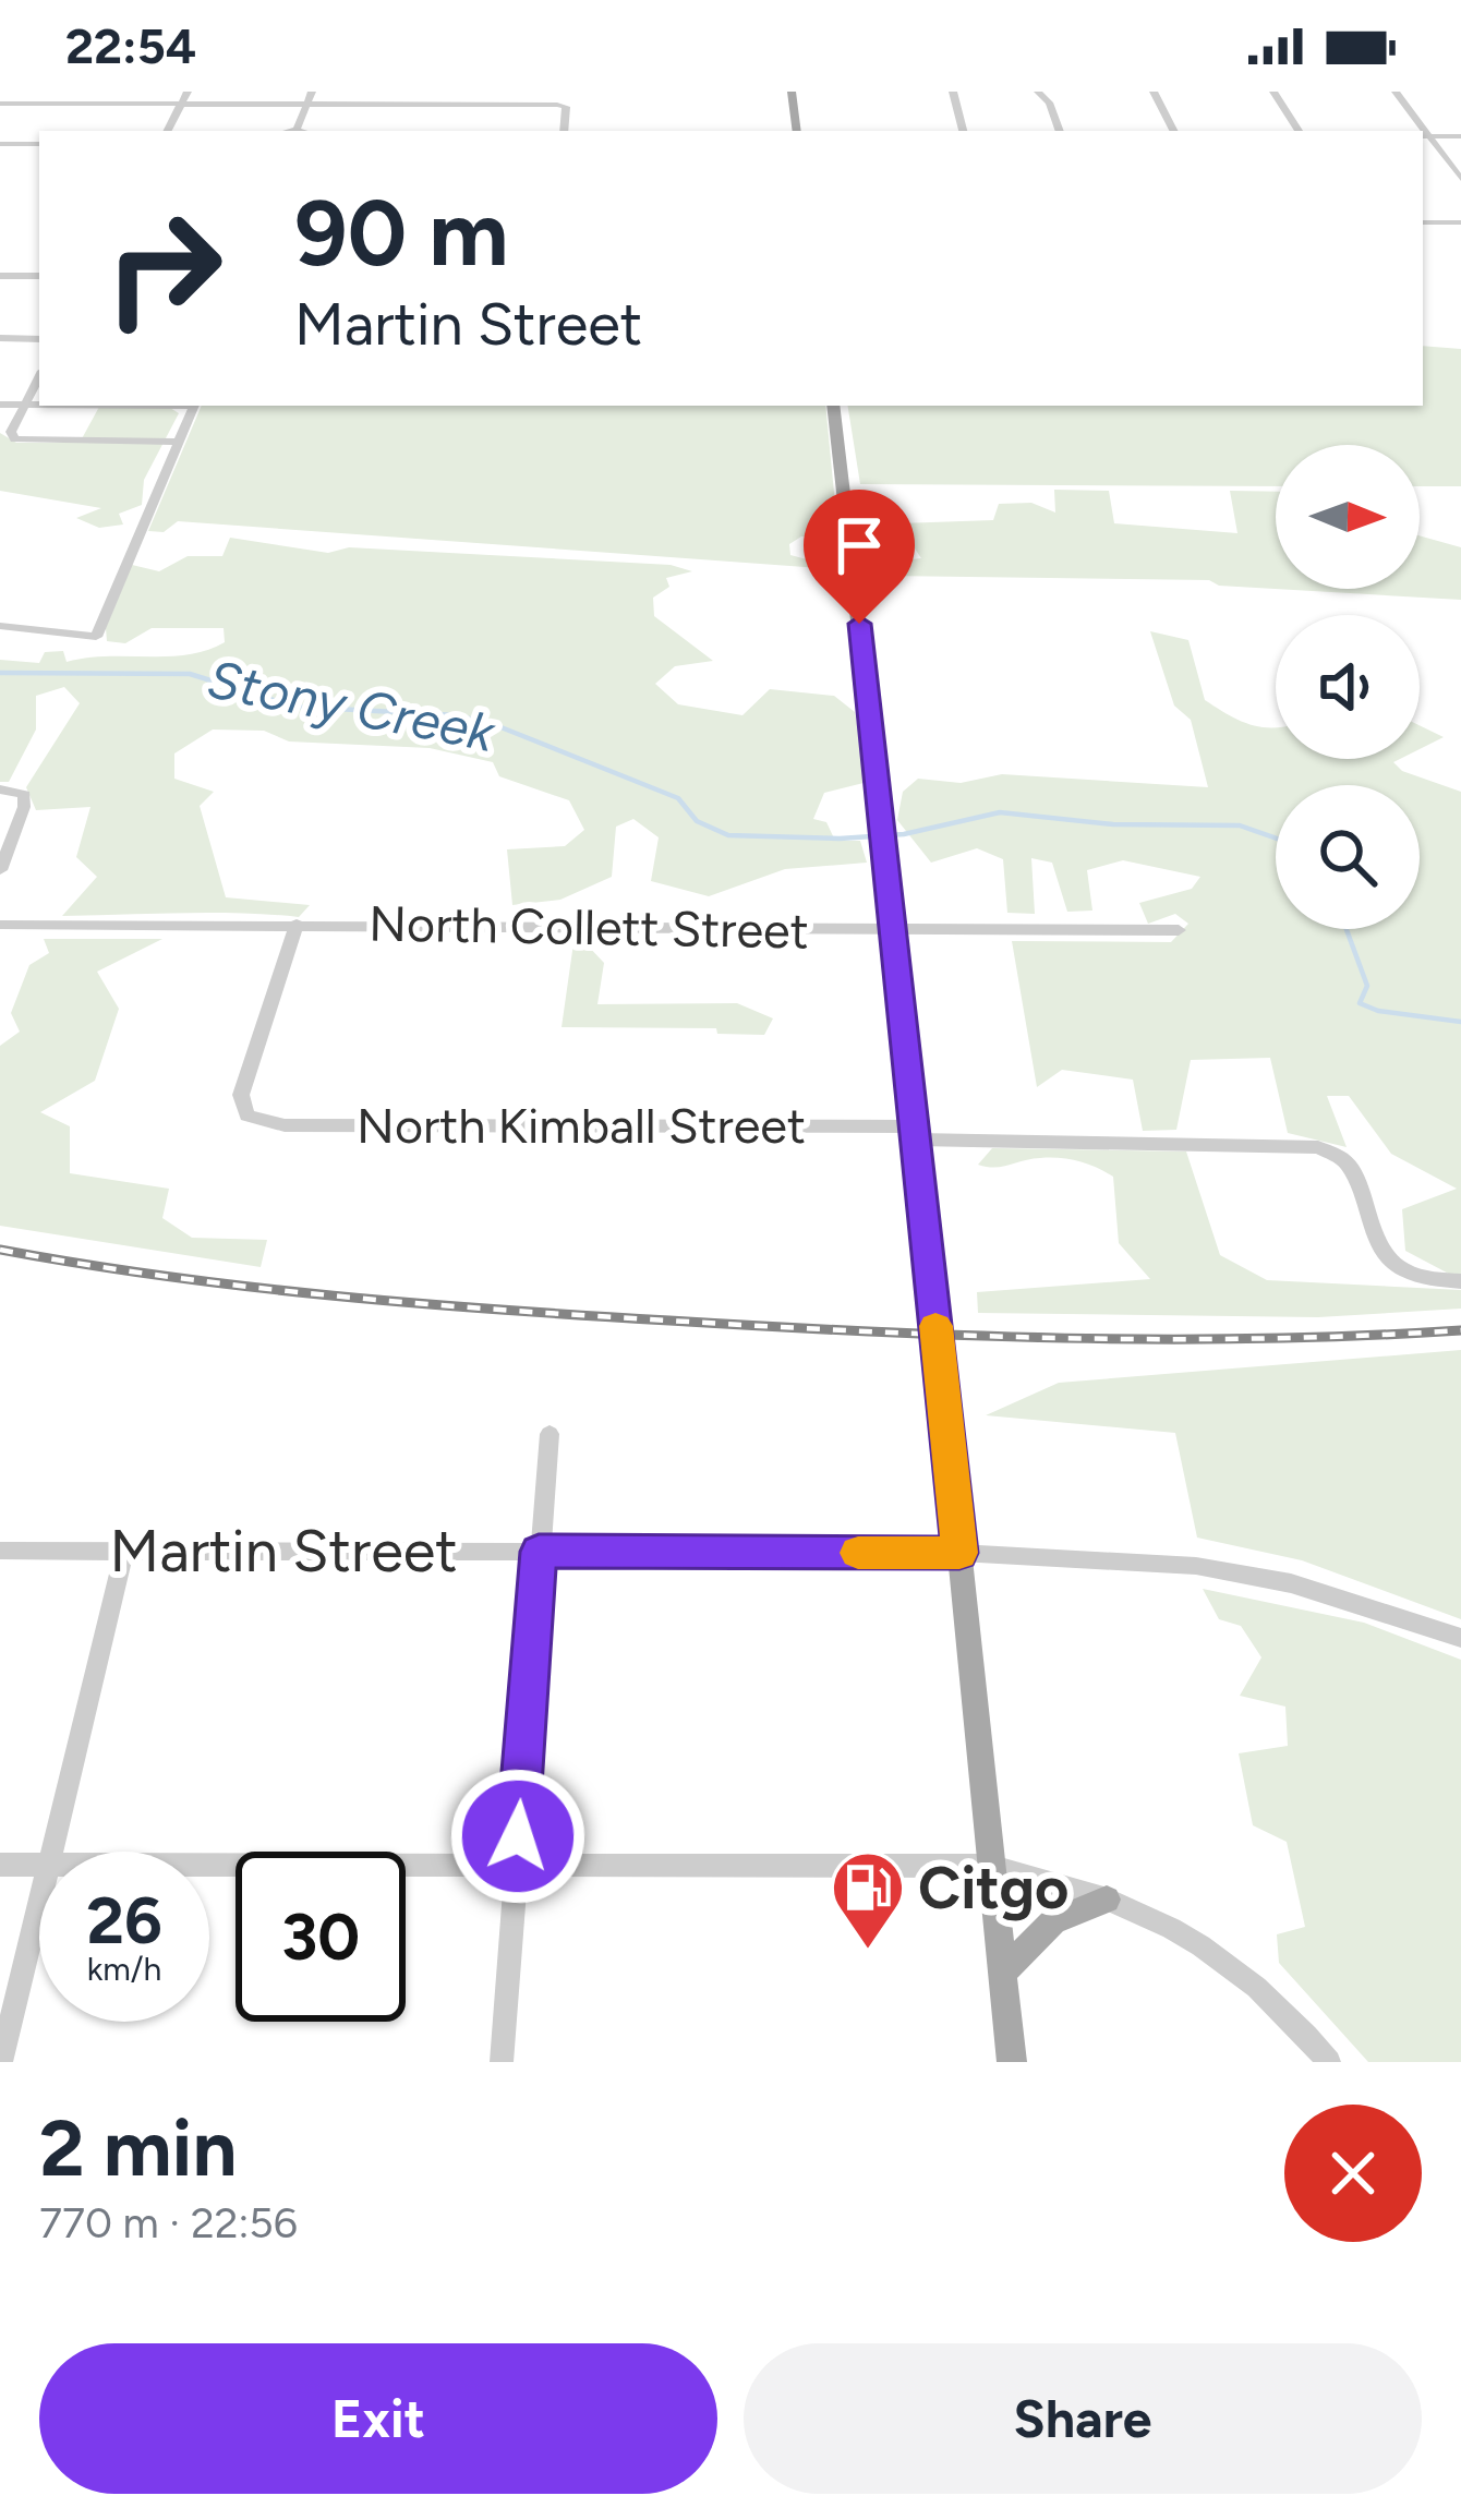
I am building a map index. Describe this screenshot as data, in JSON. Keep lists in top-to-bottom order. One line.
{"streets":{"street":["North Collett Street","North Kimball Street","Martin Street"]},"crossings":[["North Collett Street","North Kimball Street"]],"water":["Stony Creek"],"places":{"fuel station":["Citgo"]},"north":"right","page":{"status":"22:54","turn":["90 m","Martin Street"],"speed":"26 km/h","limit":"30","heading":["2 min","770 m · 22:56"],"buttons":["Exit","Share"]}}
